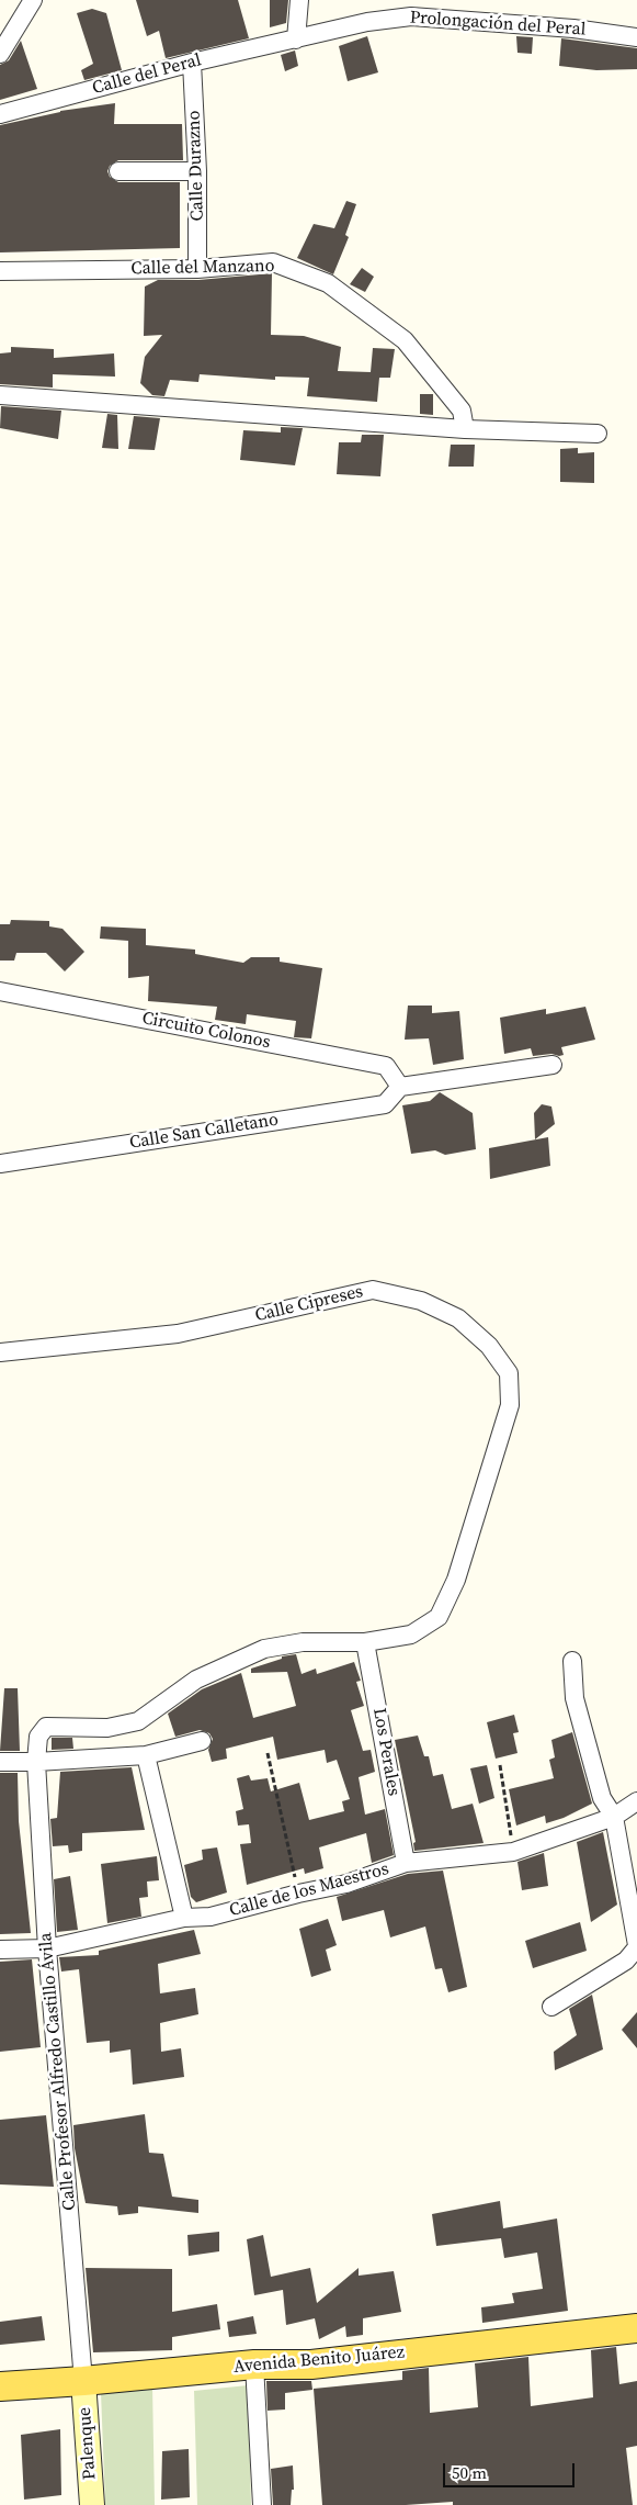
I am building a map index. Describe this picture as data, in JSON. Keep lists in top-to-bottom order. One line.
{"streets":{"main road":["Avenida Benito Juárez","Palenque"],"street":["Prolongación del Peral","Calle del Peral","Calle Durazno","Calle del Manzano","Circuito Colonos","Calle San Calletano","Calle Cipreses","Los Perales","Calle de los Maestros","Calle Profesor Alfredo Castillo Ávila"]},"crossings":[["Prolongación del Peral","Calle del Peral"],["Calle del Peral","Calle Durazno"],["Calle Durazno","Calle del Manzano"],["Circuito Colonos","Calle San Calletano"],["Calle Cipreses","Los Perales"],["Calle Cipreses","Calle Profesor Alfredo Castillo Ávila"],["Los Perales","Calle de los Maestros"],["Calle de los Maestros","Calle Profesor Alfredo Castillo Ávila"],["Calle Profesor Alfredo Castillo Ávila","Avenida Benito Juárez"],["Calle Profesor Alfredo Castillo Ávila","Palenque"],["Avenida Benito Juárez","Palenque"]],"scale_bar":"50 m"}
